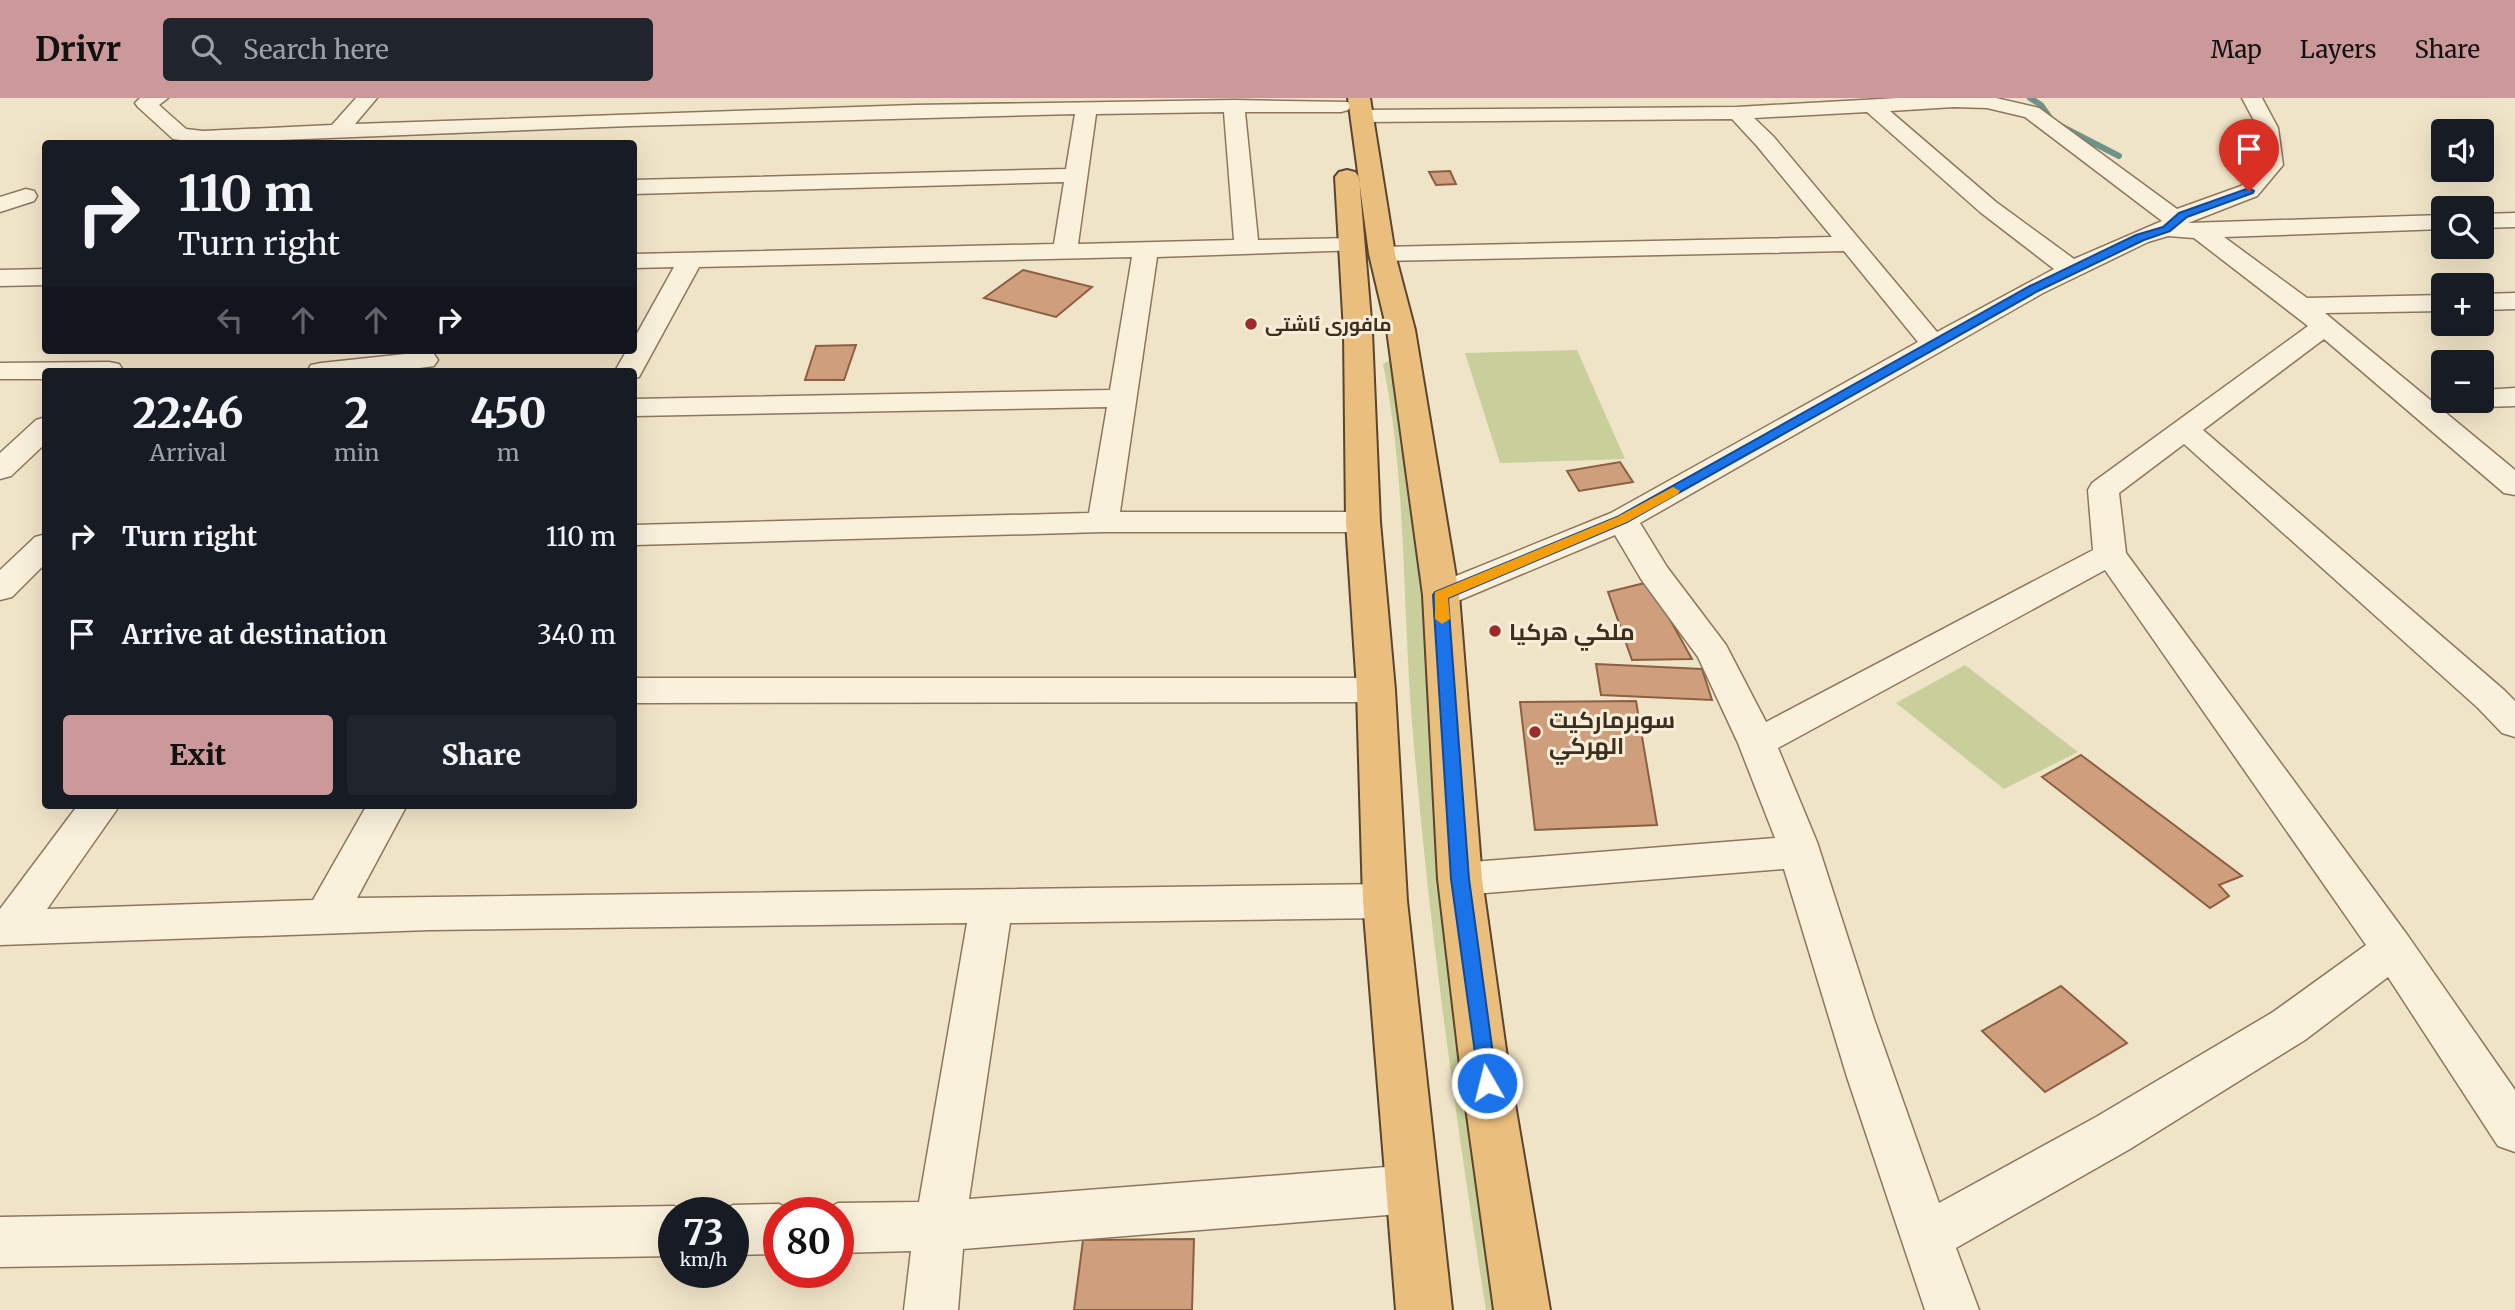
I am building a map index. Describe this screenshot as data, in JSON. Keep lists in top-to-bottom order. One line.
{"places":["مافوری ئاشتی","ملكي هركيا","سوبرماركيت الهركي"],"page":{"header":"Drivr","search":"Search here","nav":["Map","Layers","Share"],"map_buttons":["+","−"],"turn":["110 m","Turn right"],"eta":["22:46","Arrival","2","min","450","m"],"list":[{"name":"Turn right","value":"110 m"},{"name":"Arrive at destination","value":"340 m"}],"buttons":["Exit","Share"],"speed":"73 km/h","limit":"80"}}
